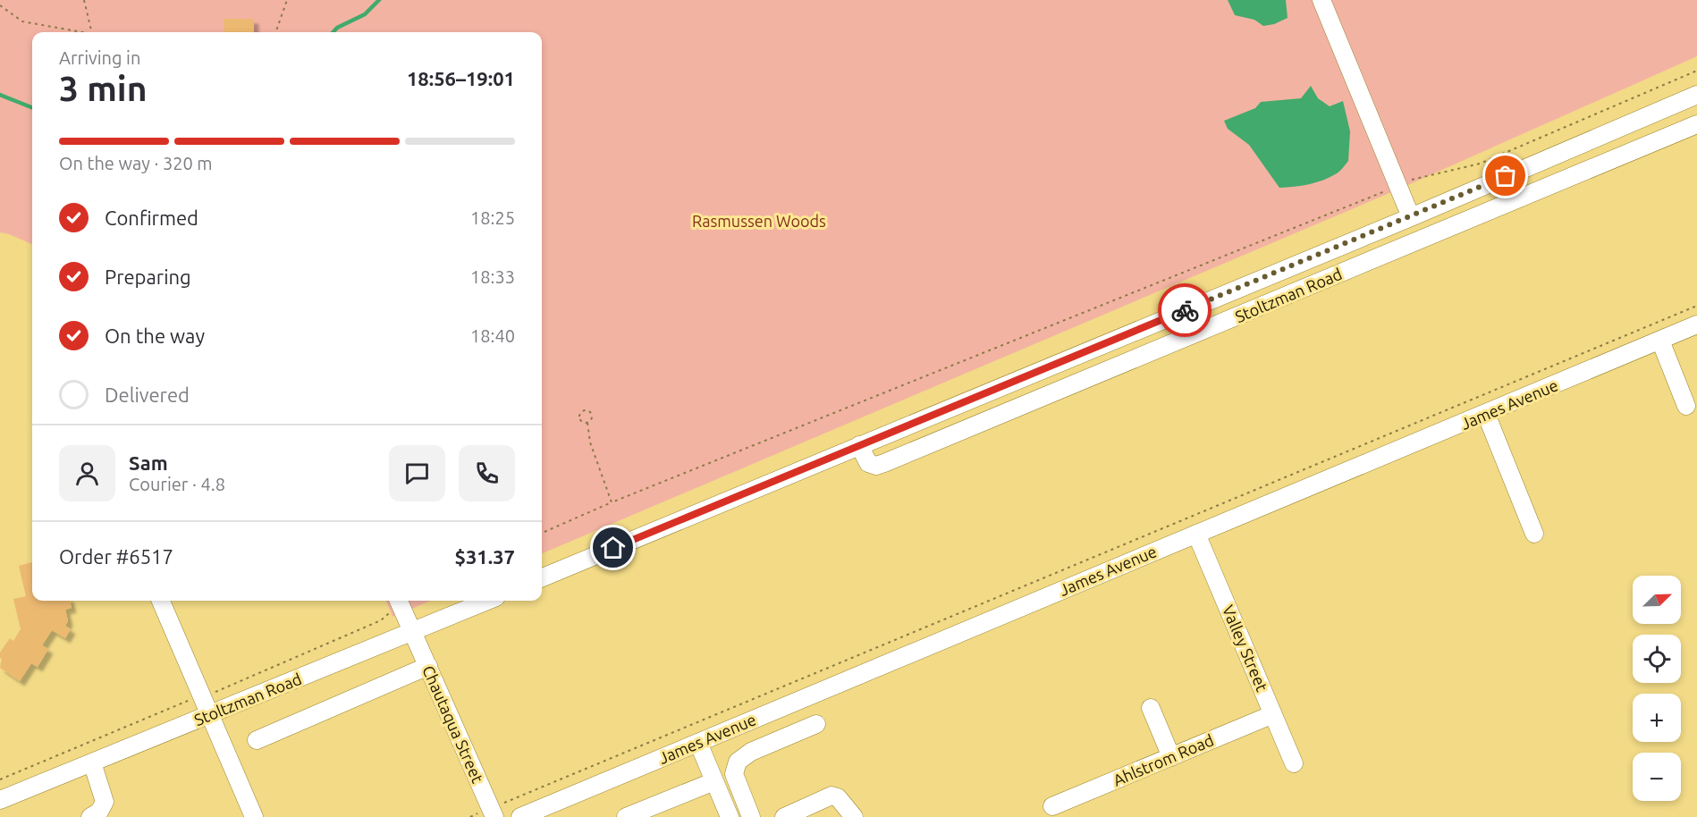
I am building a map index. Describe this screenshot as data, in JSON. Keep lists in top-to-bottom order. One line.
{"streets":{"street":["Stoltzman Road","James Avenue","Valley Street","Chautaqua Street","Ahlstrom Road"]},"crossings":[["Stoltzman Road","Chautaqua Street"],["James Avenue","Valley Street"],["Valley Street","Ahlstrom Road"]],"parks":["Rasmussen Woods"],"north":"top right","page":{"heading":["3 min","Arriving in","18:56–19:01"],"panel":["Sam","Courier · 4.8","Order #6517","$31.37"],"bar":"On the way · 320 m","list":[["Confirmed","18:25"],["Preparing","18:33"],["On the way","18:40"],"Delivered"],"map_buttons":["+","−"]}}
